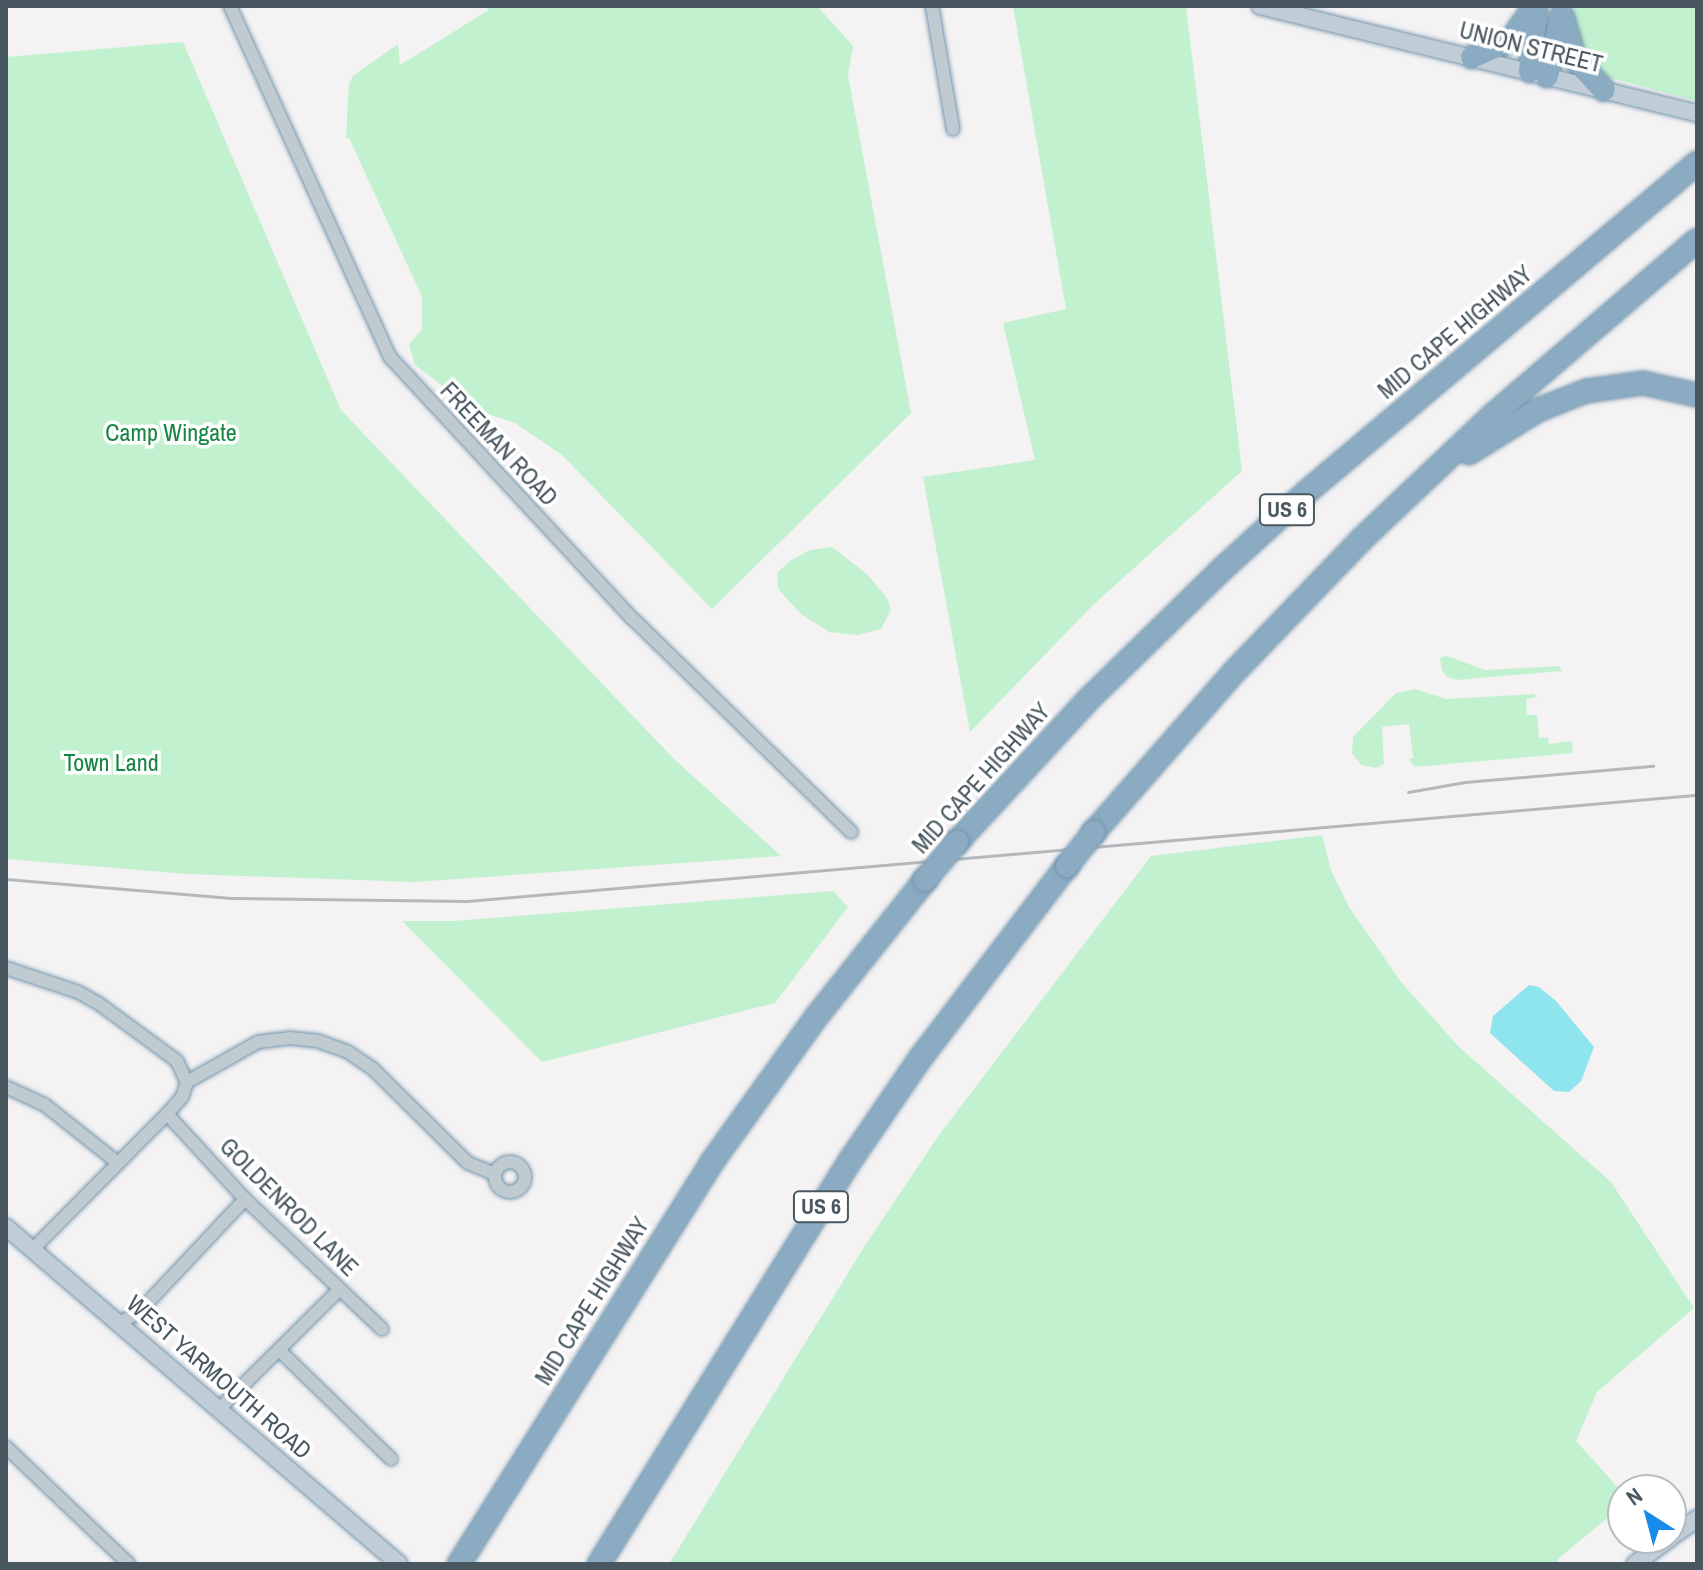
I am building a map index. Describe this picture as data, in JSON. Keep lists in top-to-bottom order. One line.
{"streets":{"highway":["MID CAPE HIGHWAY","US 6"],"main road":["UNION STREET","WEST YARMOUTH ROAD"],"street":["FREEMAN ROAD","GOLDENROD LANE"]},"parks":["Camp Wingate","Town Land"],"north":"top left"}
